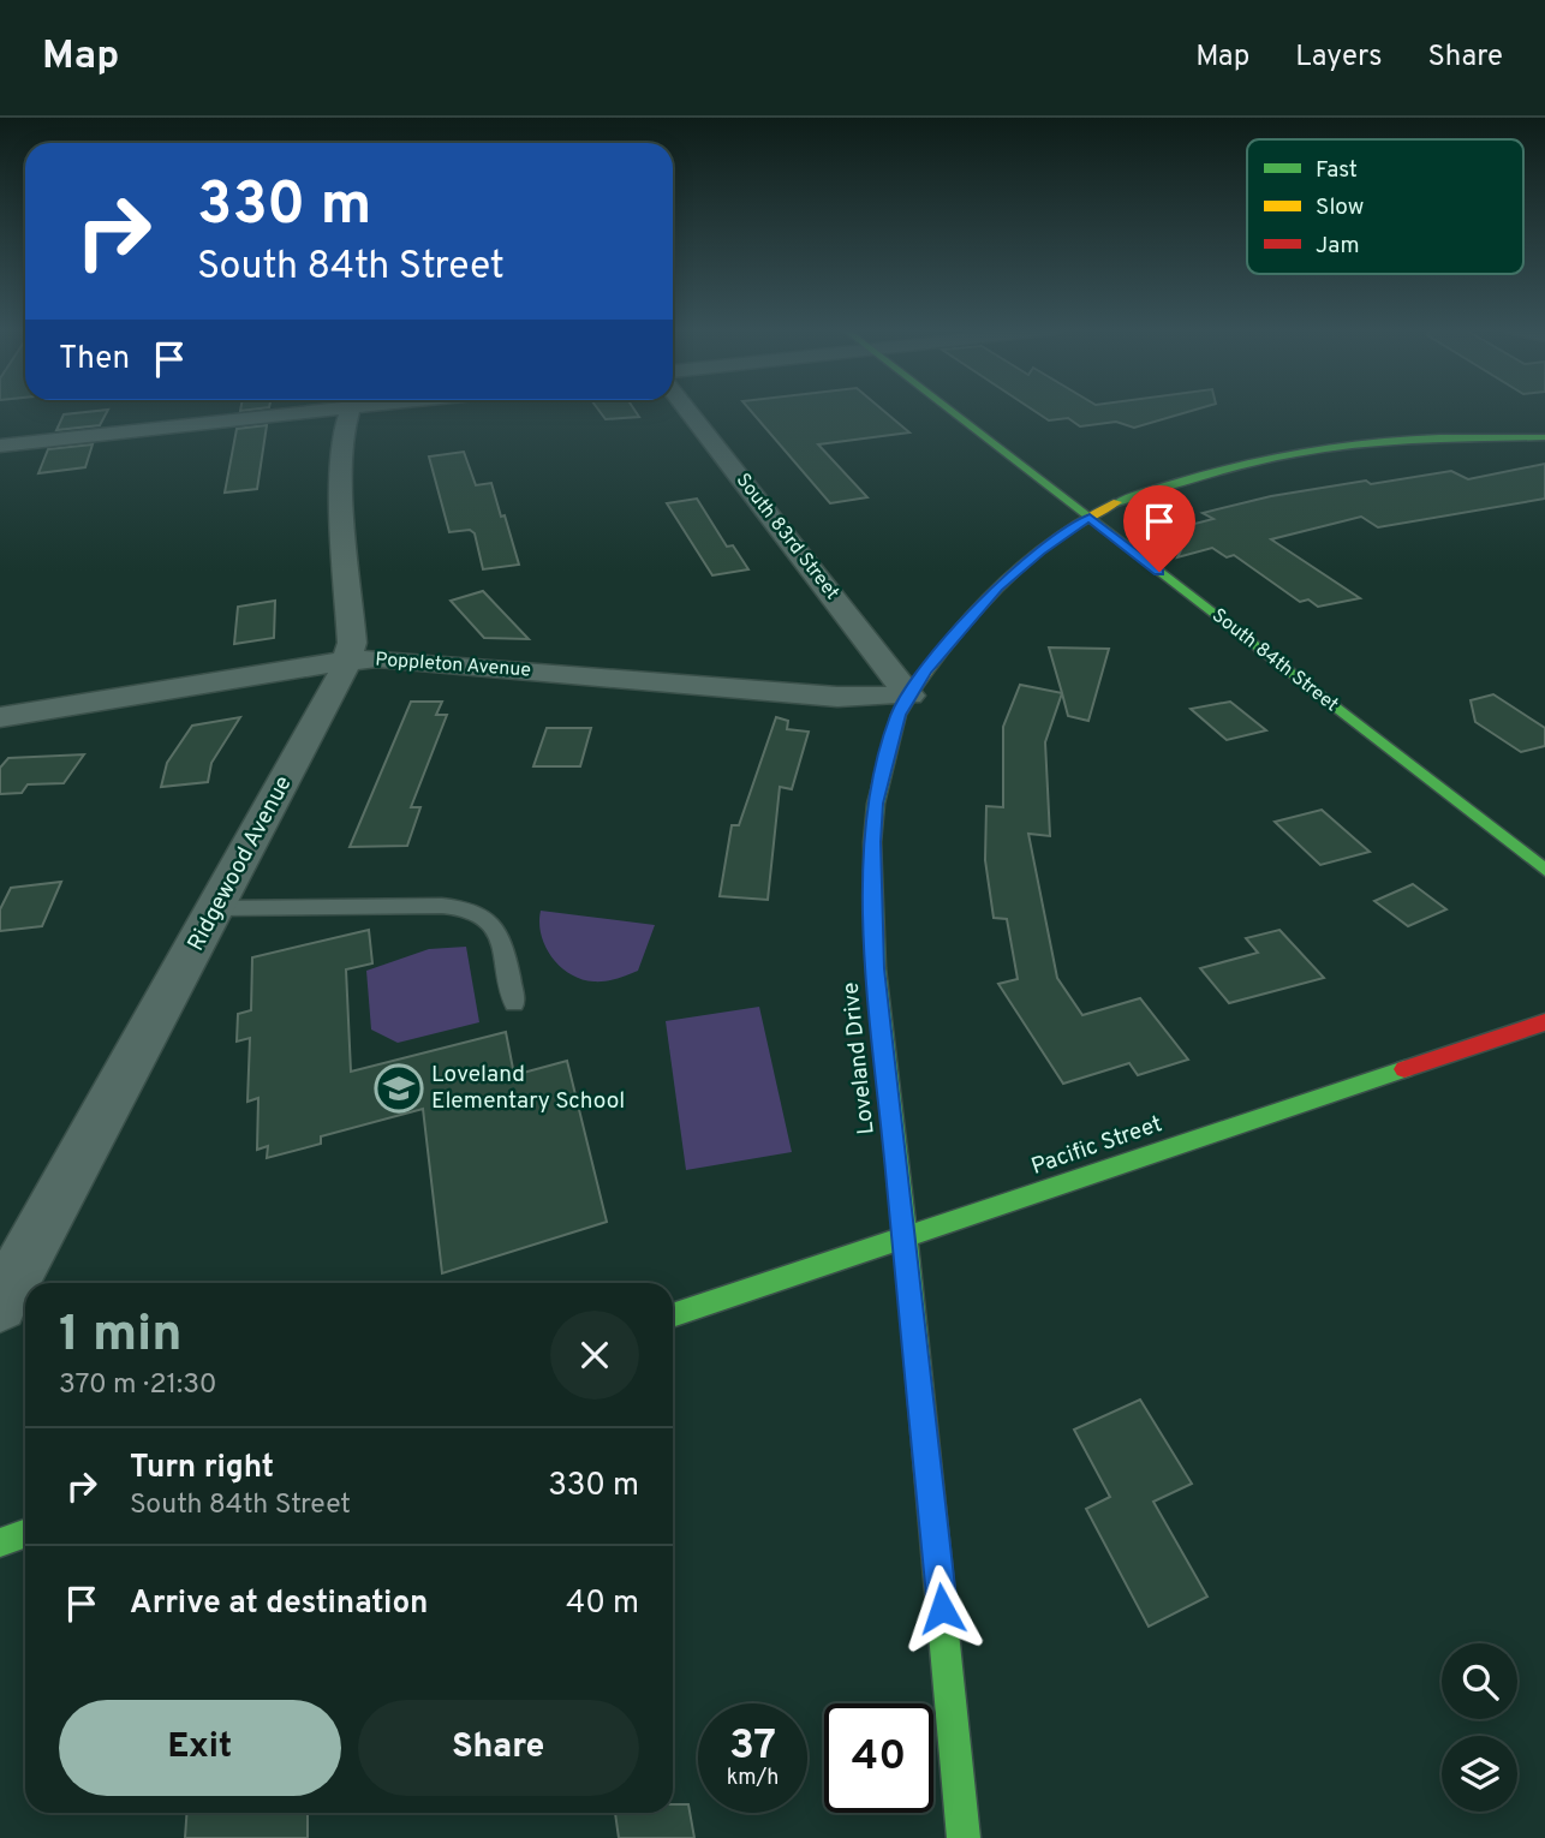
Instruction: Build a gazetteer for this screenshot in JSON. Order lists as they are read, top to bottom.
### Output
{
  "streets": {
    "main road": ["South 84th Street", "Loveland Drive", "Pacific Street"],
    "street": ["South 83rd Street", "Poppleton Avenue", "Ridgewood Avenue"]
  },
  "crossings": [
    ["South 83rd Street", "Poppleton Avenue"],
    ["South 83rd Street", "Loveland Drive"],
    ["South 84th Street", "Loveland Drive"],
    ["Poppleton Avenue", "Ridgewood Avenue"],
    ["Poppleton Avenue", "Loveland Drive"],
    ["Loveland Drive", "Pacific Street"]
  ],
  "places": {
    "school or university": ["Loveland Elementary School"]
  },
  "legend": ["Fast", "Slow", "Jam"],
  "page": {
    "header": "Map",
    "nav": ["Map", "Layers", "Share"],
    "turn": ["330 m", "South 84th Street"],
    "then": "Then",
    "heading": ["1 min", "370 m · 21:30"],
    "list": [
      {
        "name": "Turn right",
        "note": "South 84th Street",
        "value": "330 m"
      },
      {
        "name": "Arrive at destination",
        "value": "40 m"
      }
    ],
    "buttons": ["Exit", "Share"],
    "speed": "37 km/h",
    "limit": "40"
  }
}
